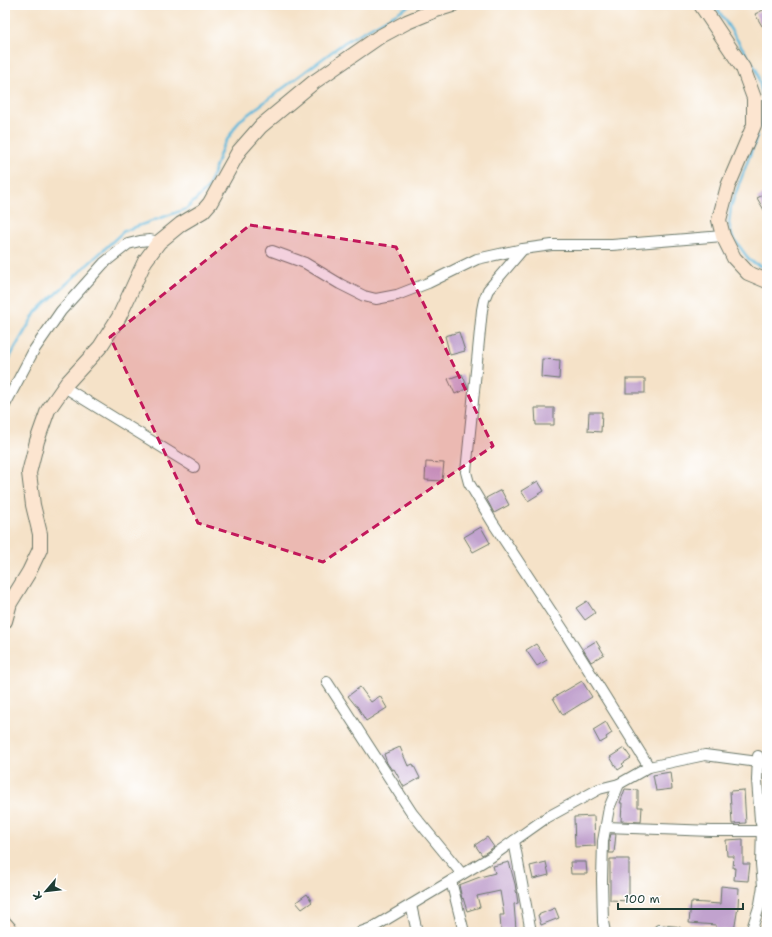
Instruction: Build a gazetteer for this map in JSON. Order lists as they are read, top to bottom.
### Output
{
  "scale_bar": "100 m",
  "north": "bottom left"
}
